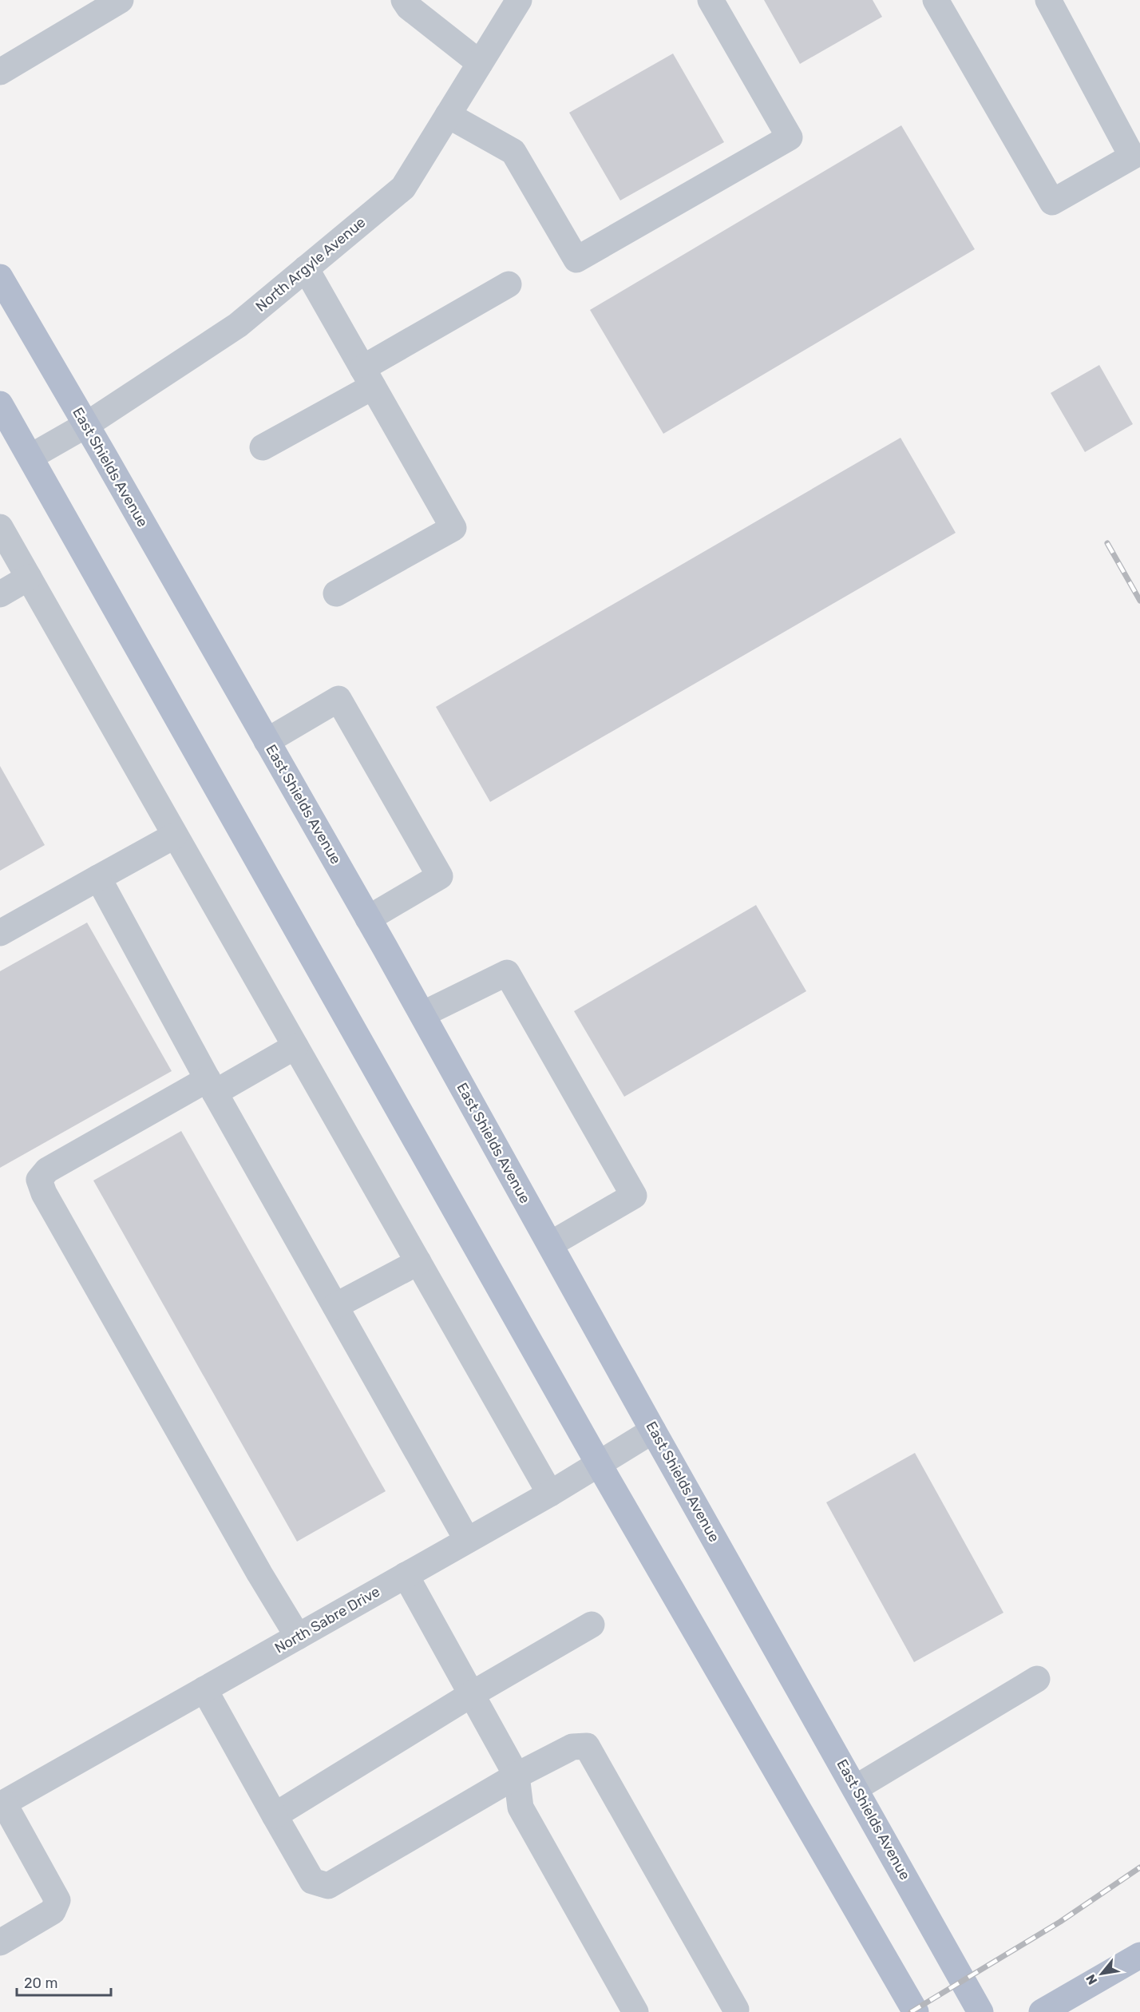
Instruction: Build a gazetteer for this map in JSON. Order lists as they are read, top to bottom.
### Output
{
  "streets": {
    "main road": ["East Shields Avenue"],
    "street": ["North Argyle Avenue", "North Sabre Drive"]
  },
  "crossings": [
    ["North Argyle Avenue", "East Shields Avenue"],
    ["East Shields Avenue", "North Sabre Drive"]
  ],
  "scale_bar": "20 m",
  "north": "bottom left"
}
